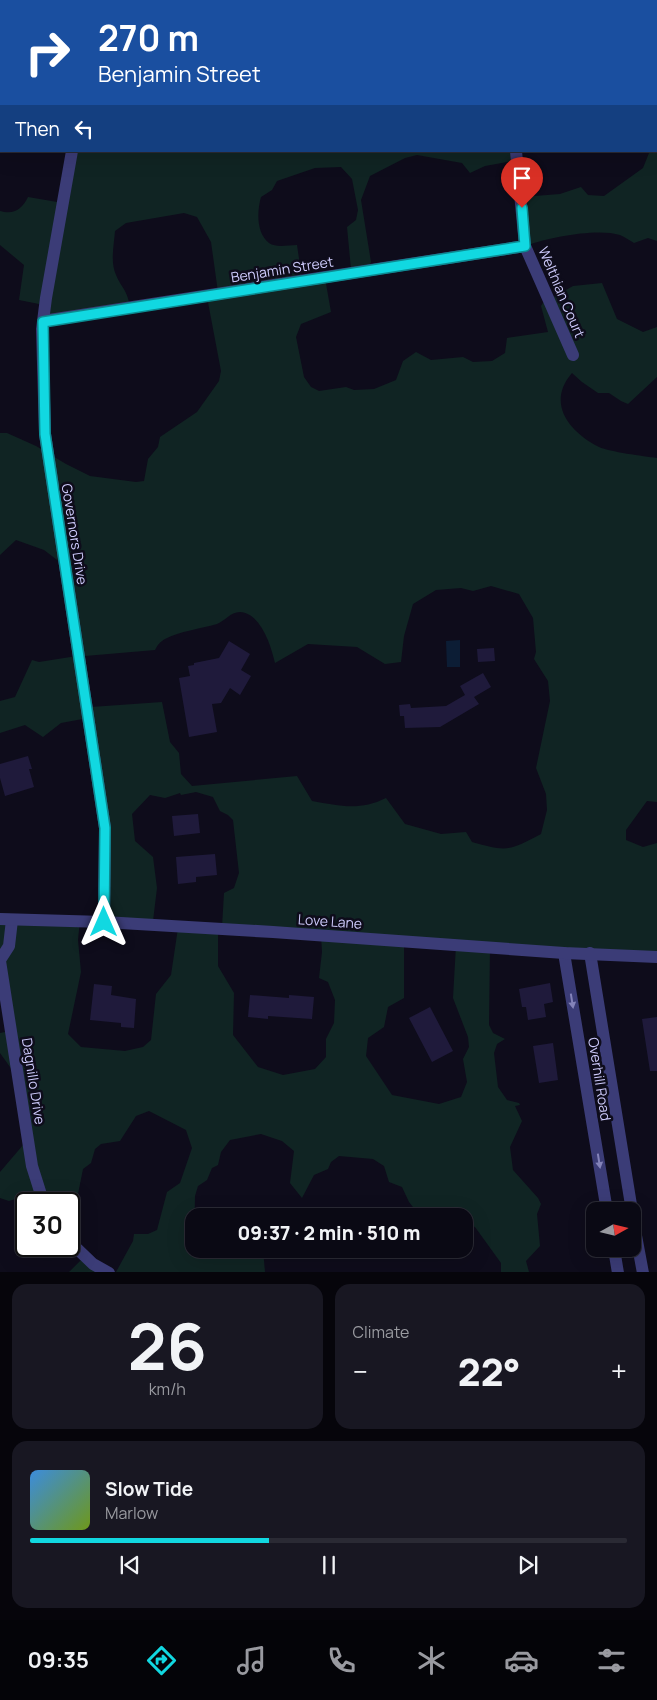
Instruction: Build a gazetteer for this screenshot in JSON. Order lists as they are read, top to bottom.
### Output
{
  "streets": {
    "street": [
      "Benjamin Street",
      "Welthian Court",
      "Governors Drive",
      "Love Lane",
      "Overhill Road",
      "Dagnillo Drive"
    ]
  },
  "crossings": [
    ["Benjamin Street", "Welthian Court"],
    ["Benjamin Street", "Governors Drive"],
    ["Governors Drive", "Love Lane"],
    ["Love Lane", "Overhill Road"],
    ["Love Lane", "Dagnillo Drive"]
  ],
  "north": "right",
  "page": {
    "turn": ["270 m", "Benjamin Street"],
    "then": "Then",
    "limit": "30",
    "trip": "09:37 · 2 min · 510 m",
    "tile": [
      ["26", "km/h"],
      "Climate"
    ],
    "heat": ["−", "22°", "+"],
    "song": ["Slow Tide", "Marlow"],
    "tabs": "09:35"
  }
}
